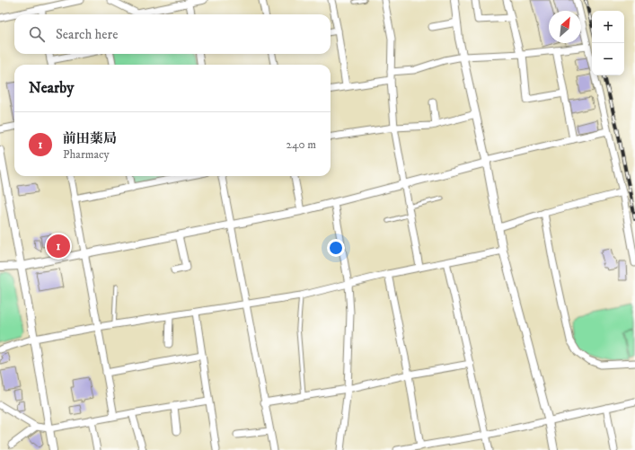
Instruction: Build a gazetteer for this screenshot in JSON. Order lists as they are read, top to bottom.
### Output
{
  "north": "top right",
  "page": {
    "map_buttons": ["+", "−"],
    "search": "Search here",
    "heading": "Nearby",
    "list": [
      {
        "mark": "1",
        "name": "前田薬局",
        "note": "Pharmacy",
        "value": "240 m"
      }
    ],
    "pins": "1"
  }
}
